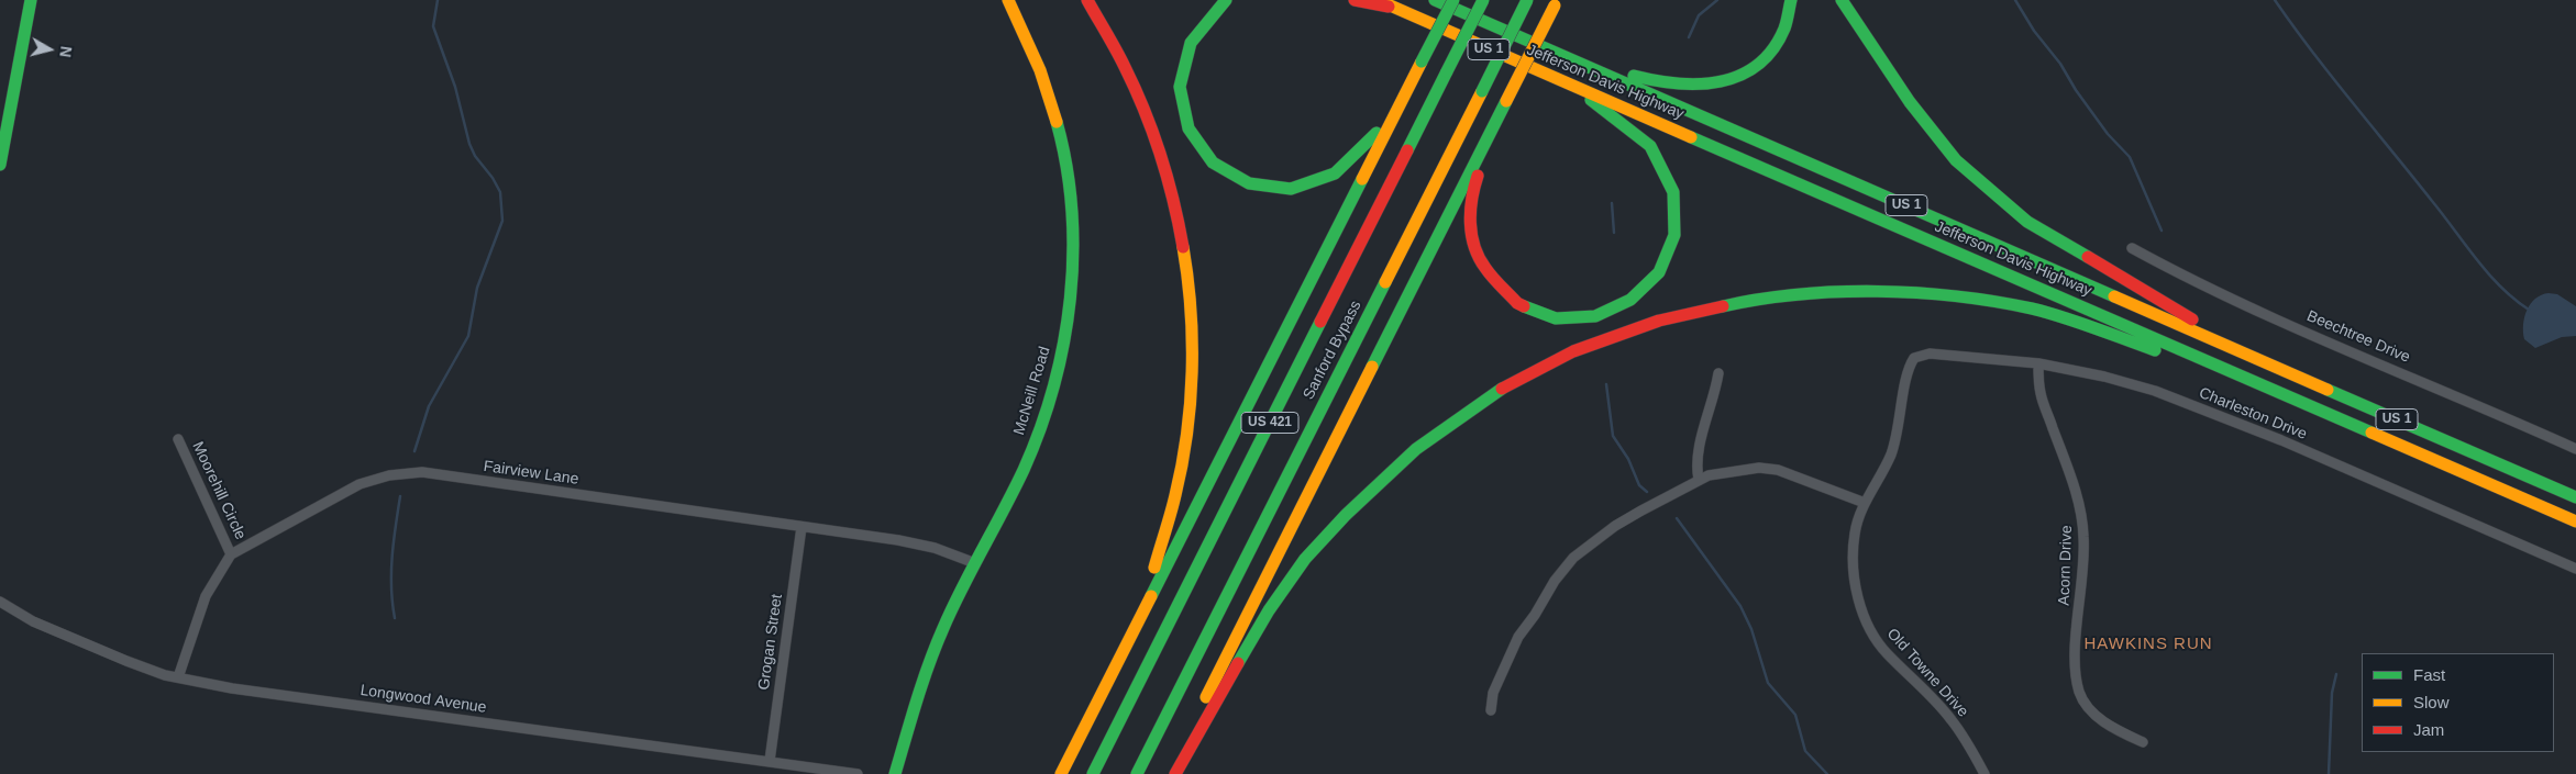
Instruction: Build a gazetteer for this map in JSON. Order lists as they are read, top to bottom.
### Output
{
  "streets": {
    "main road": [
      "US 1",
      "Jefferson Davis Highway",
      "Sanford Bypass",
      "McNeill Road",
      "US 421"
    ],
    "street": [
      "Beechtree Drive",
      "Charleston Drive",
      "Fairview Lane",
      "Moorehill Circle",
      "Acorn Drive",
      "Grogan Street",
      "Old Towne Drive",
      "Longwood Avenue"
    ]
  },
  "crossings": [
    ["McNeill Road", "Fairview Lane"],
    ["Charleston Drive", "Acorn Drive"],
    ["Charleston Drive", "Old Towne Drive"],
    ["Fairview Lane", "Moorehill Circle"],
    ["Fairview Lane", "Grogan Street"],
    ["Fairview Lane", "Longwood Avenue"],
    ["Grogan Street", "Longwood Avenue"]
  ],
  "districts": ["HAWKINS RUN"],
  "legend": ["Fast", "Slow", "Jam"],
  "north": "right"
}
